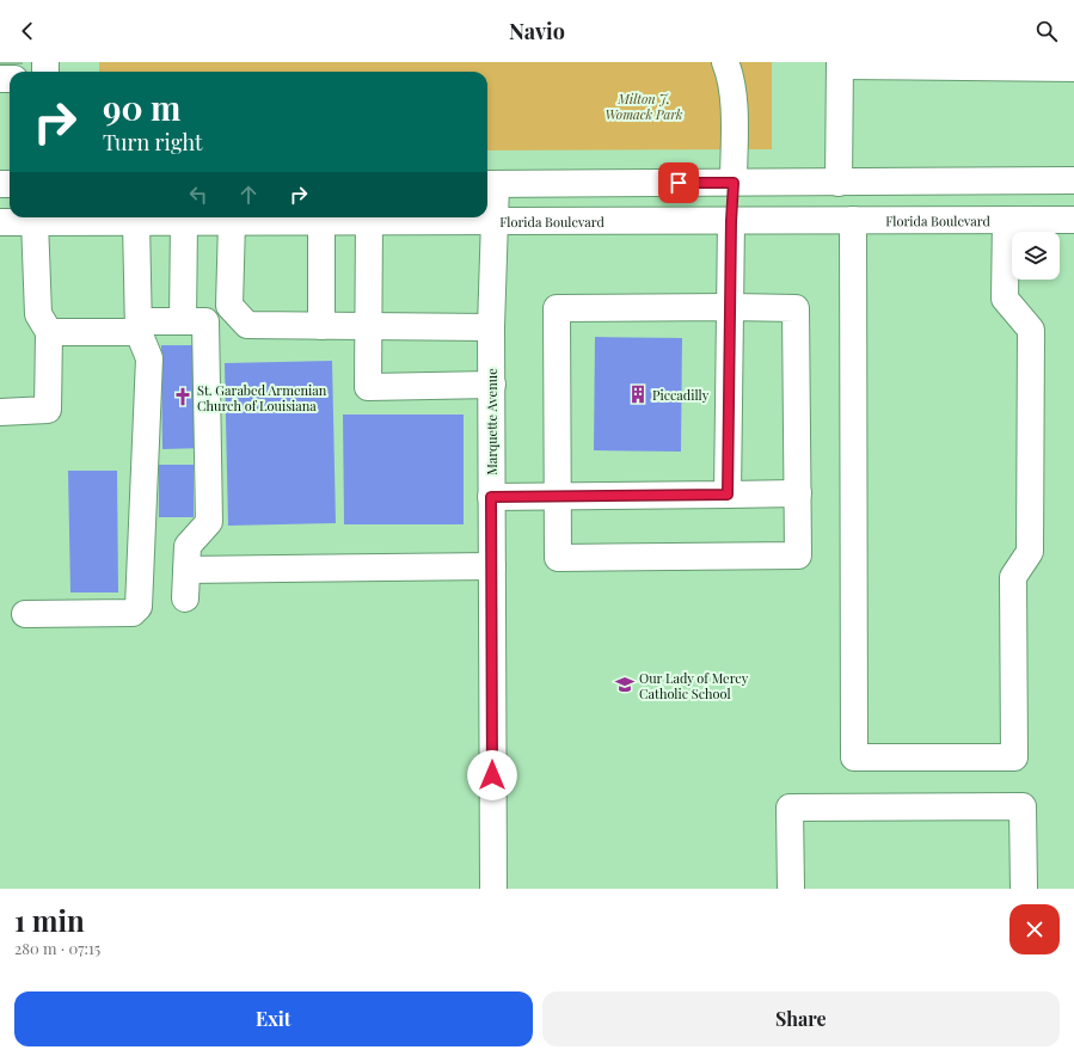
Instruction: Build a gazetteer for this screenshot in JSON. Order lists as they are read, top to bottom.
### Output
{
  "streets": {
    "main road": ["Florida Boulevard", "Marquette Avenue"]
  },
  "crossings": [
    ["Florida Boulevard", "Marquette Avenue"]
  ],
  "parks": ["Milton J. Womack Park"],
  "places": {
    "building": ["Piccadilly"],
    "church": ["St. Garabed Armenian Church of Louisiana"],
    "school or university": ["Our Lady of Mercy Catholic School"]
  },
  "page": {
    "header": "Navio",
    "turn": ["90 m", "Turn right"],
    "heading": ["1 min", "280 m · 07:15"],
    "buttons": ["Exit", "Share"]
  }
}
